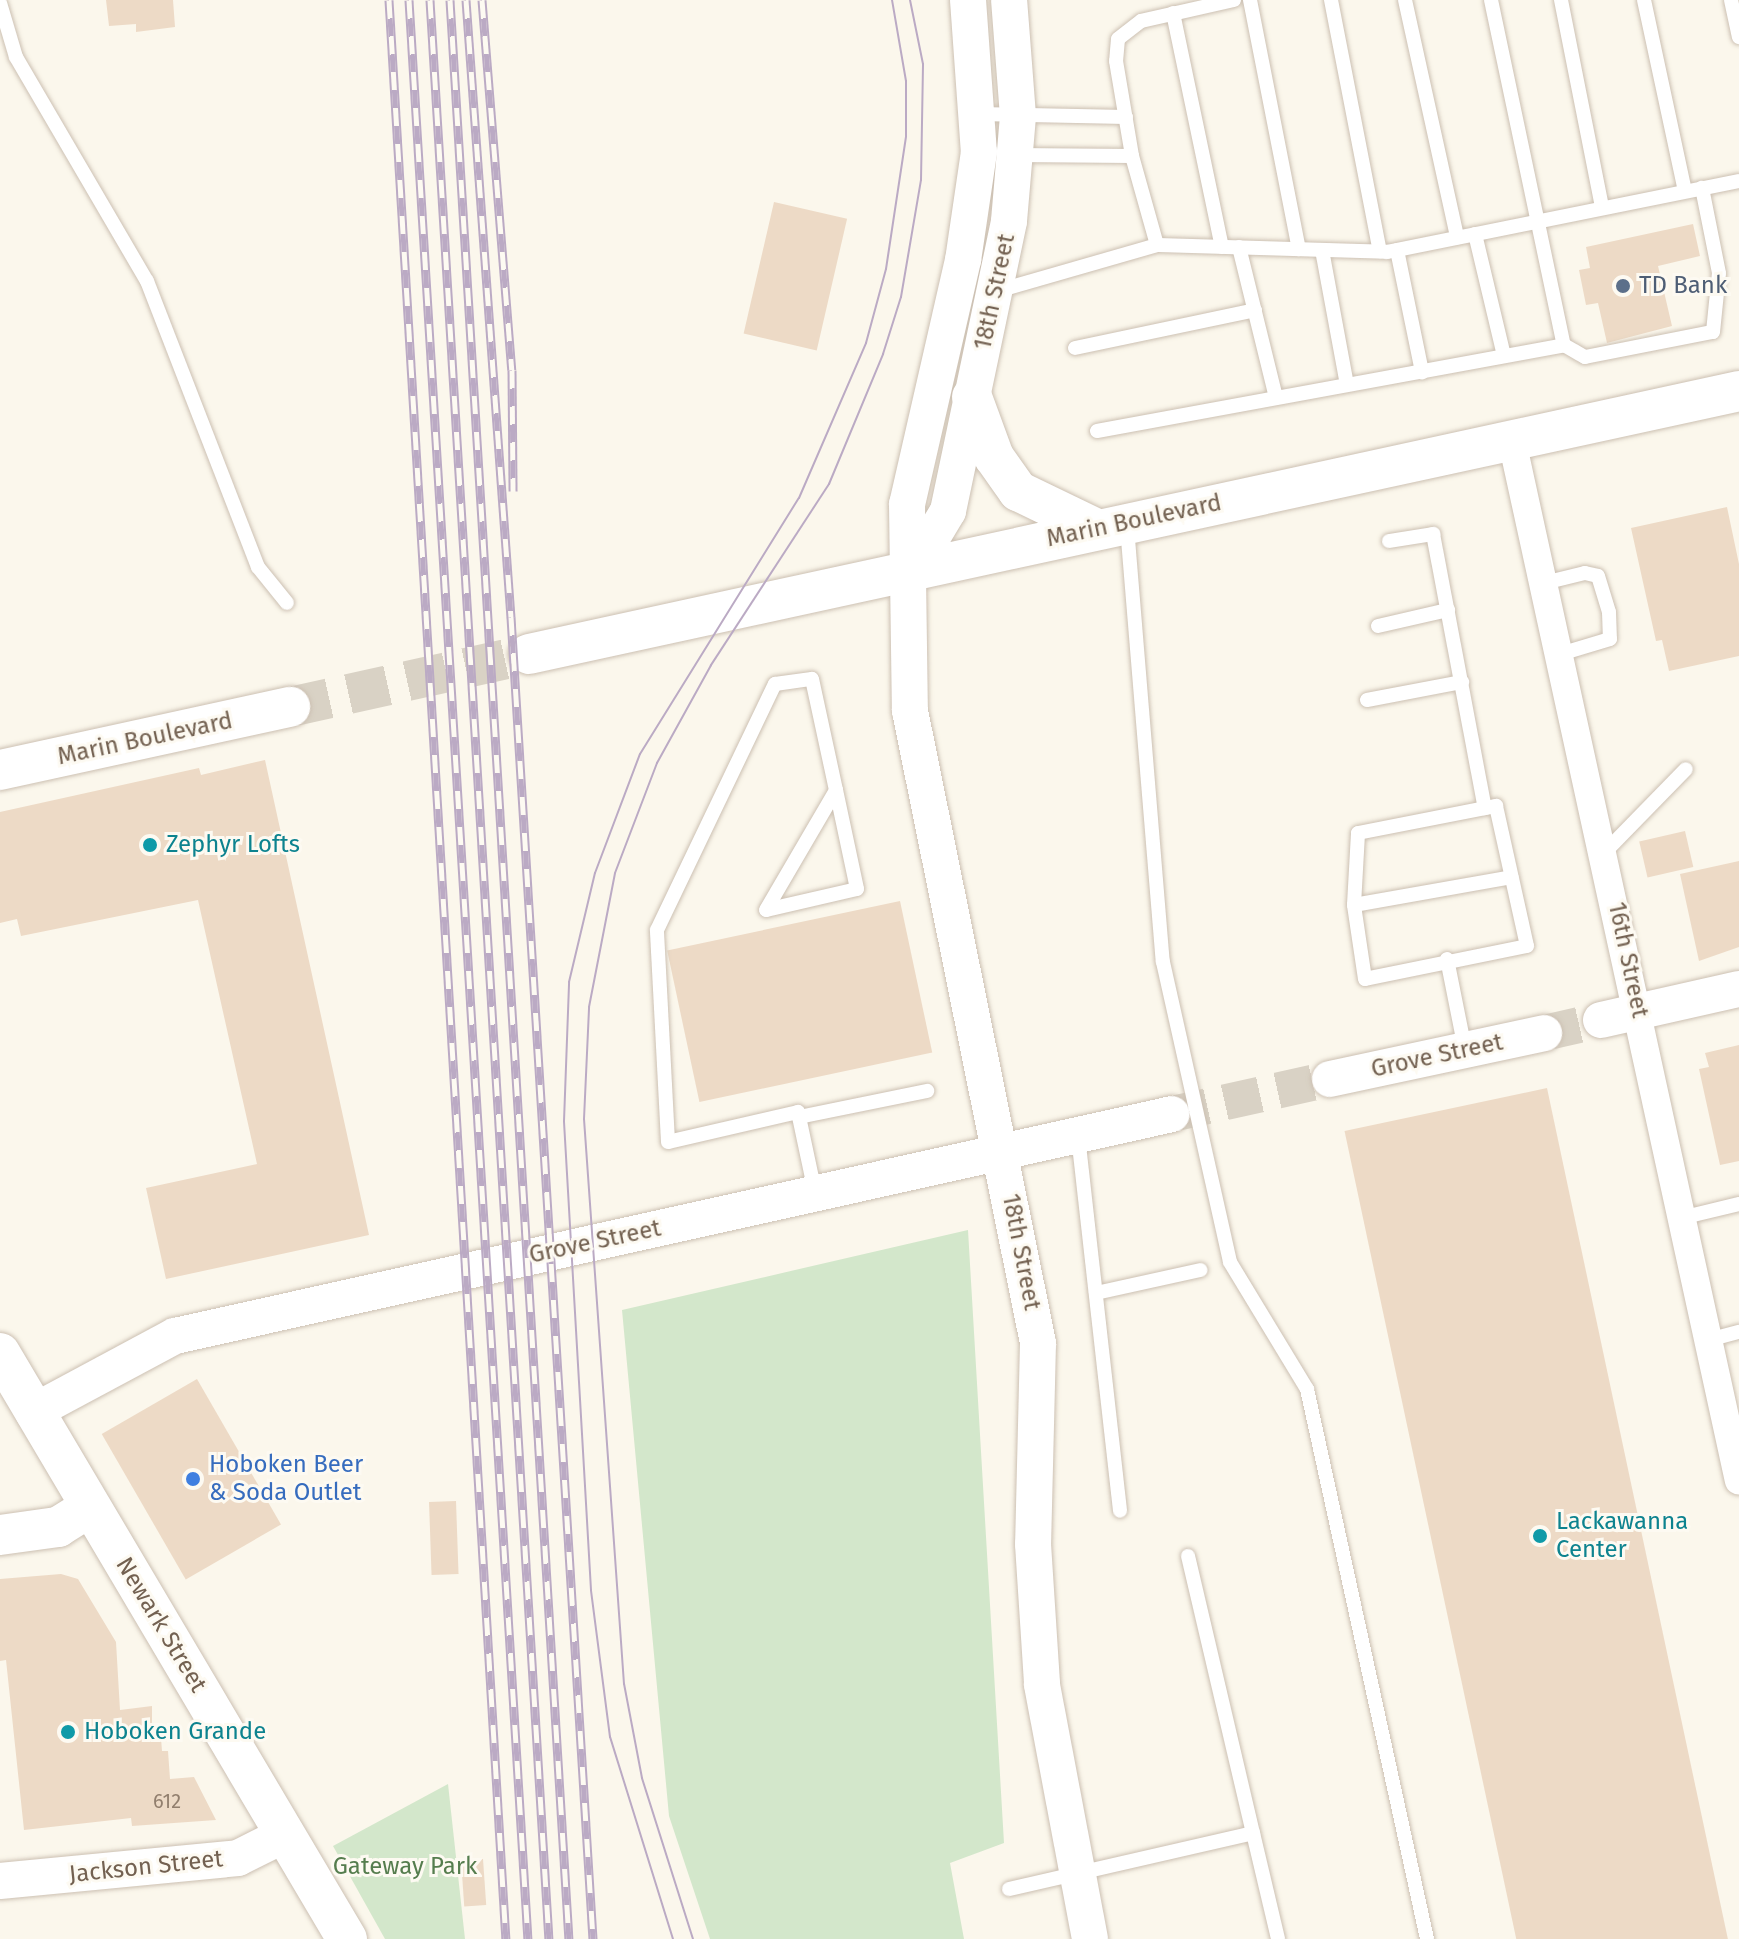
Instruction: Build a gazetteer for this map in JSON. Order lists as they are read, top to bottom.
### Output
{
  "streets": {
    "main road": ["Marin Boulevard", "Newark Street"],
    "street": [
      "18th Street",
      "16th Street",
      "Grove Street",
      "Jackson Street"
    ]
  },
  "crossings": [
    ["18th Street", "Marin Boulevard"],
    ["18th Street", "Grove Street"],
    ["Marin Boulevard", "16th Street"],
    ["Grove Street", "Newark Street"],
    ["Newark Street", "Jackson Street"]
  ],
  "parks": ["Gateway Park"],
  "places": [
    "TD Bank",
    "Zephyr Lofts",
    "Hoboken Beer & Soda Outlet",
    "Lackawanna Center",
    "Hoboken Grande"
  ],
  "house_numbers": ["612"]
}
